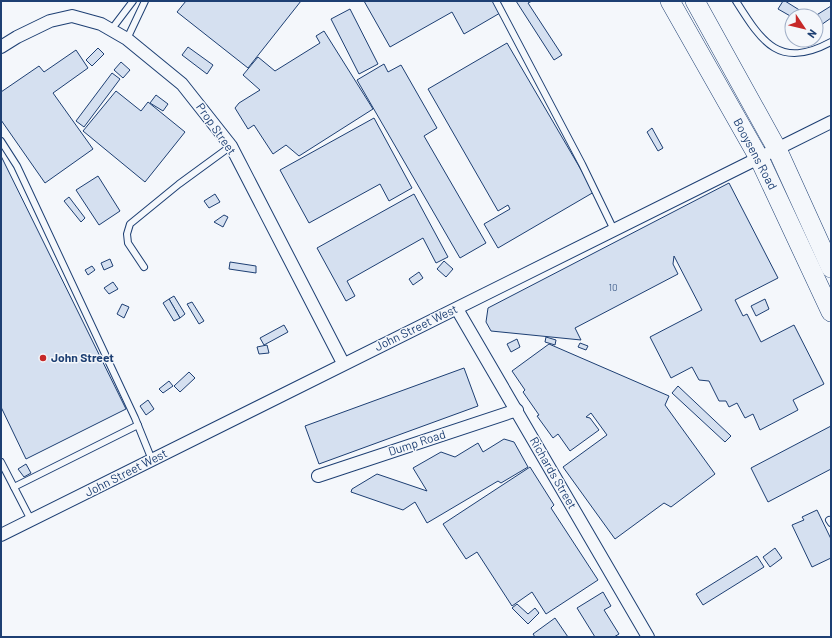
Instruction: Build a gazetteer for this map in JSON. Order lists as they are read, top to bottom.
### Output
{
  "streets": {
    "main road": ["Booysens Road"],
    "street": [
      "Prop Street",
      "John Street West",
      "Dump Road",
      "Richards Street"
    ]
  },
  "crossings": [
    ["Prop Street", "John Street West"],
    ["Booysens Road", "John Street West"],
    ["John Street West", "Richards Street"],
    ["Dump Road", "Richards Street"]
  ],
  "places": ["John Street"],
  "house_numbers": ["10"],
  "north": "bottom right"
}
